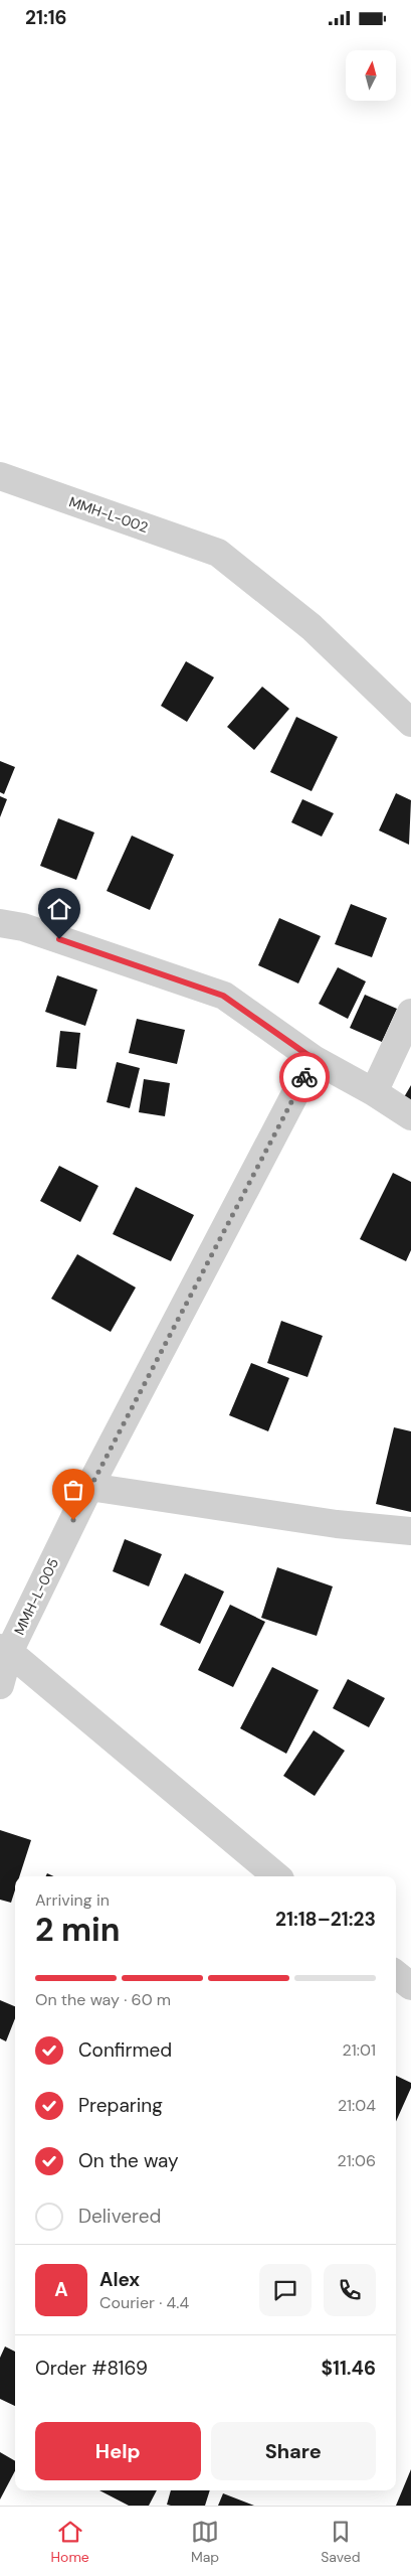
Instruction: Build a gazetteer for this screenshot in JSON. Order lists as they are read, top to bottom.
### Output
{
  "streets": {
    "street": ["MMH-L-002", "MMH-L-005"]
  },
  "north": "top",
  "page": {
    "status": "21:16",
    "heading": ["2 min", "Arriving in", "21:18–21:23"],
    "panel": [
      "Alex",
      "Courier · 4.4",
      "Order #8169",
      "$11.46"
    ],
    "bar": "On the way · 60 m",
    "list": [
      ["Confirmed", "21:01"],
      ["Preparing", "21:04"],
      ["On the way", "21:06"],
      "Delivered"
    ],
    "round": "A",
    "buttons": ["Help", "Share"],
    "tabs": ["Home", "Map", "Saved"]
  }
}
